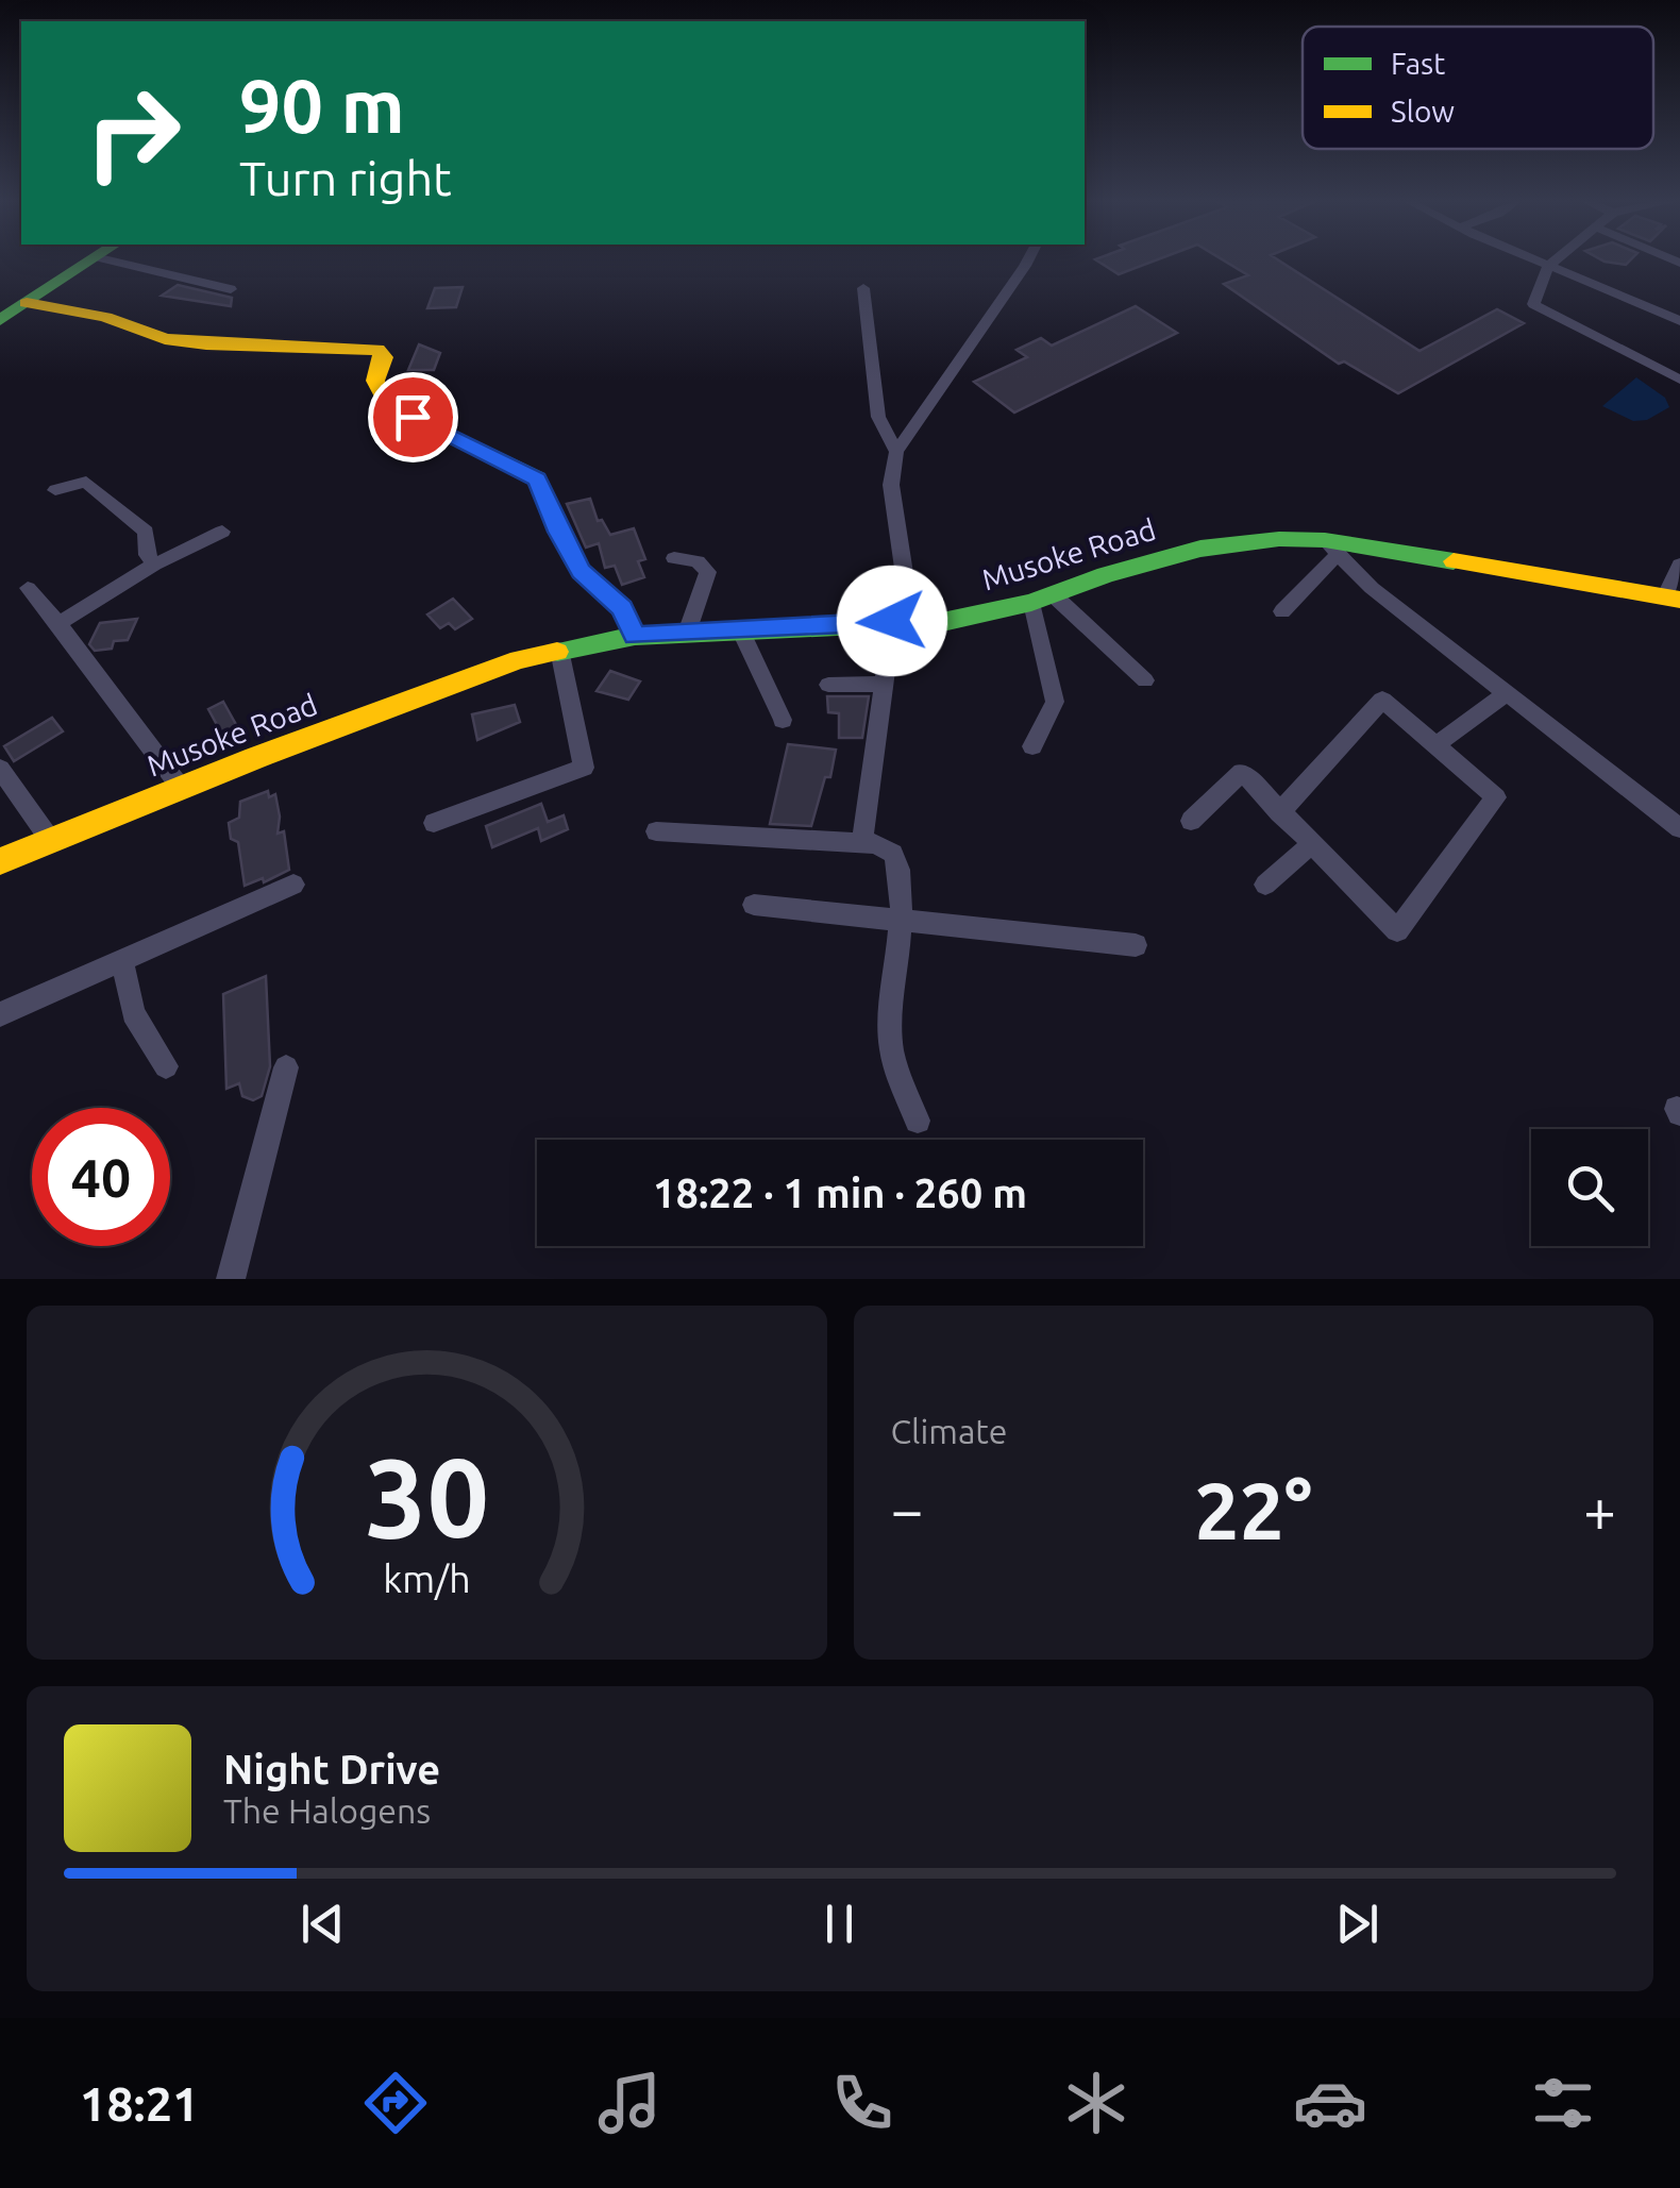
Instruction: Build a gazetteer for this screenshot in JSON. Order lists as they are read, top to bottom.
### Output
{
  "streets": {
    "street": ["Musoke Road"]
  },
  "legend": ["Fast", "Slow"],
  "page": {
    "turn": ["90 m", "Turn right"],
    "limit": "40",
    "trip": "18:22 · 1 min · 260 m",
    "tile": "Climate",
    "heat": ["−", "22°", "+"],
    "song": ["Night Drive", "The Halogens"],
    "tabs": "18:21",
    "gauge": ["30", "km/h"]
  }
}
